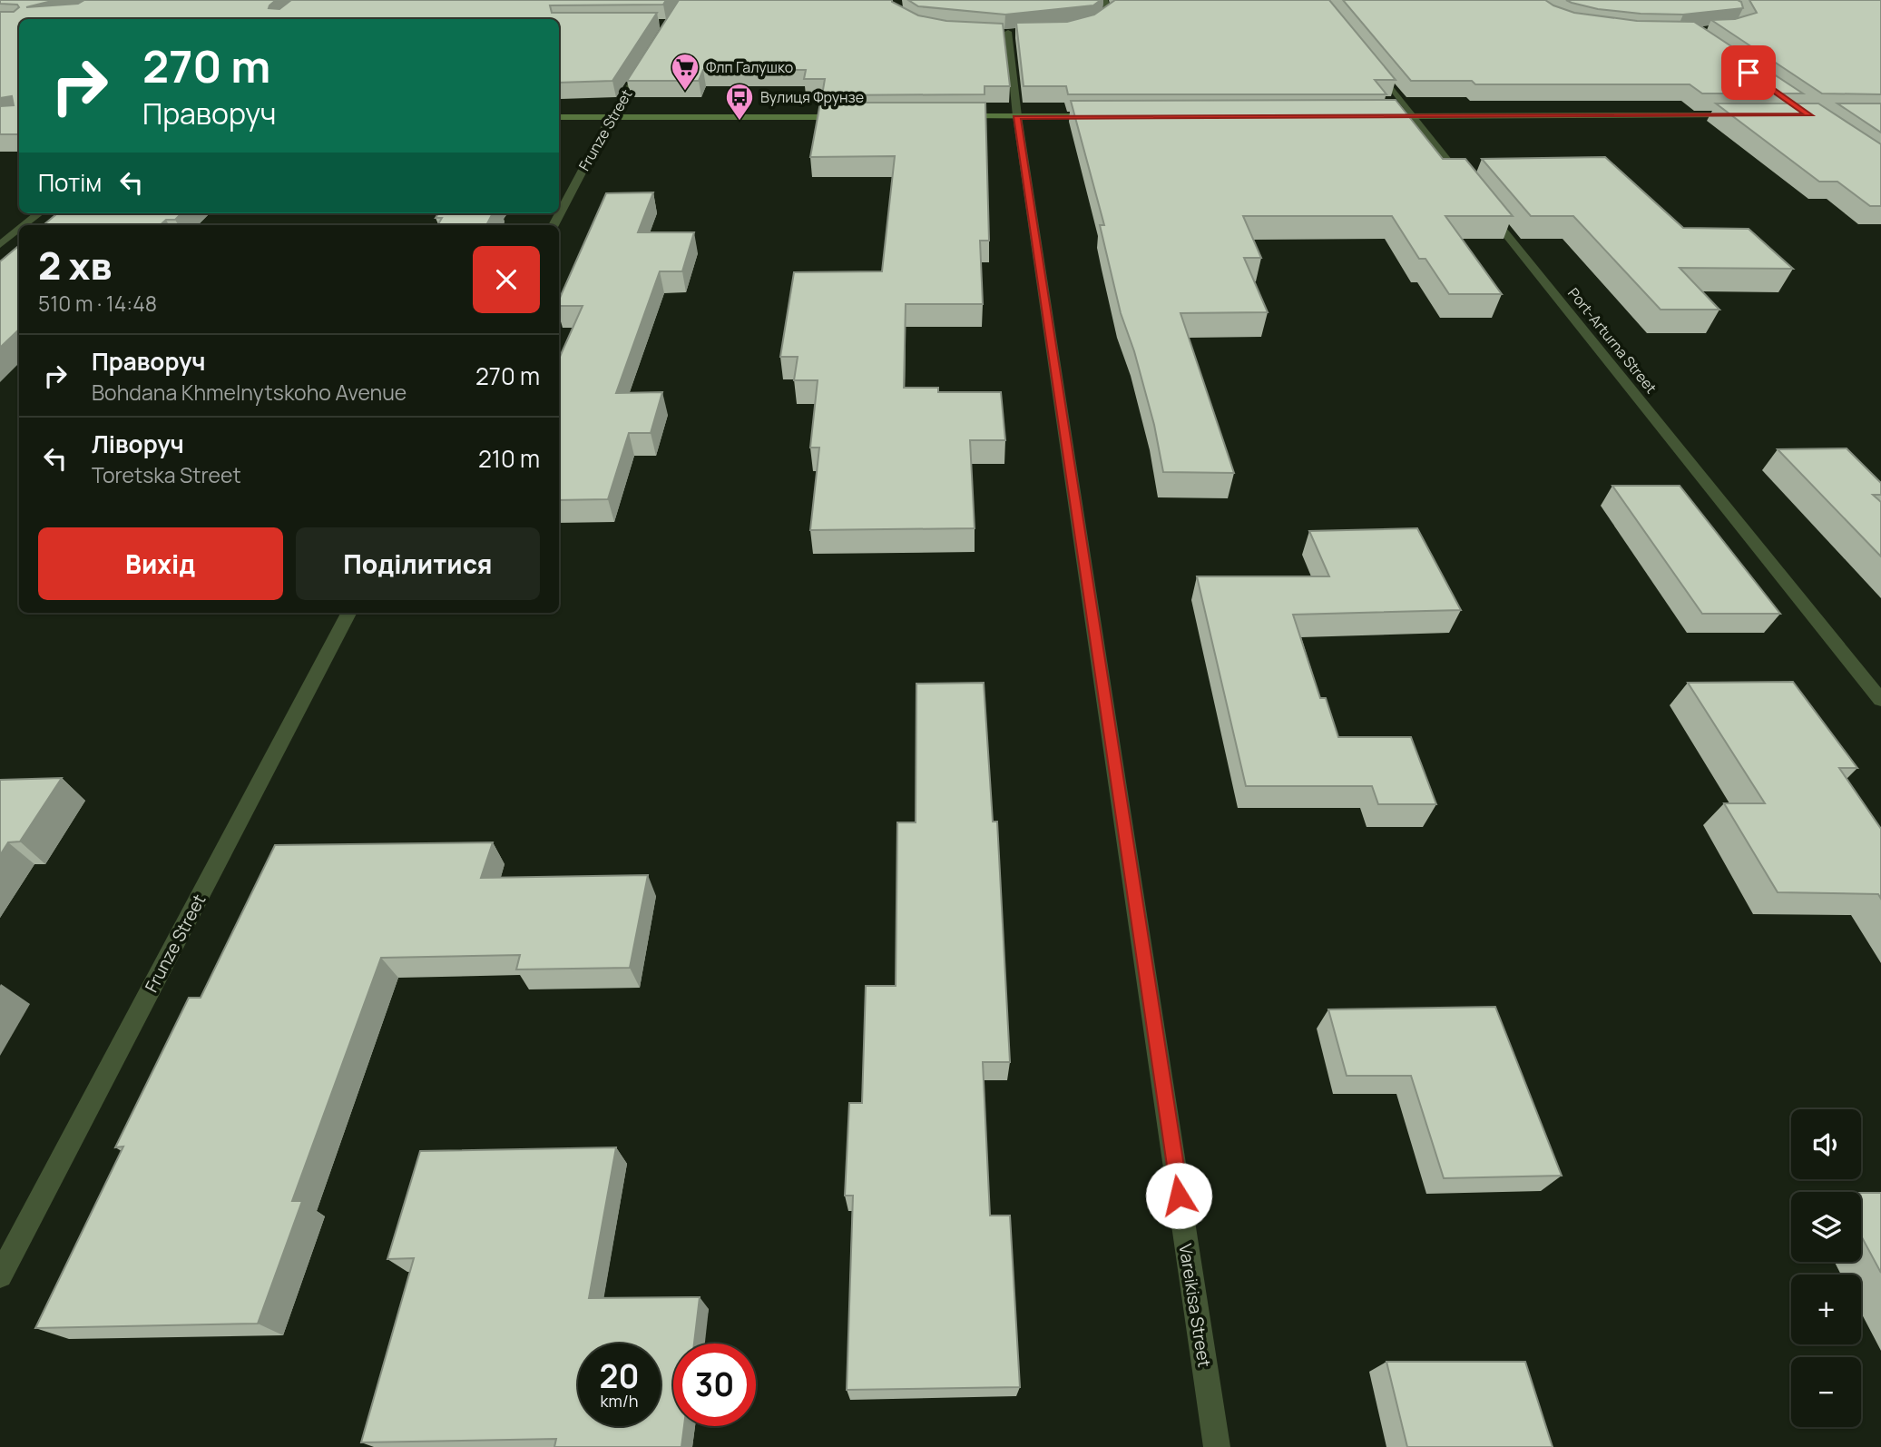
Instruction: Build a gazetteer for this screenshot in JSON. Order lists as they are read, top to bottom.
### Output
{
  "streets": {
    "street": ["Frunze Street", "Port-Arturna Street", "Vareikisa Street"]
  },
  "places": {
    "supermarket": ["Флп Галушко"],
    "bus stop": ["Вулиця Фрунзе"]
  },
  "page": {
    "turn": ["270 m", "Праворуч"],
    "then": "Потім",
    "heading": ["2 хв", "510 m · 14:48"],
    "list": [
      {
        "name": "Праворуч",
        "note": "Bohdana Khmelnytskoho Avenue",
        "value": "270 m"
      },
      {
        "name": "Ліворуч",
        "note": "Toretska Street",
        "value": "210 m"
      }
    ],
    "buttons": ["Вихід", "Поділитися"],
    "map_buttons": ["+", "−"],
    "speed": "20 km/h",
    "limit": "30"
  }
}
